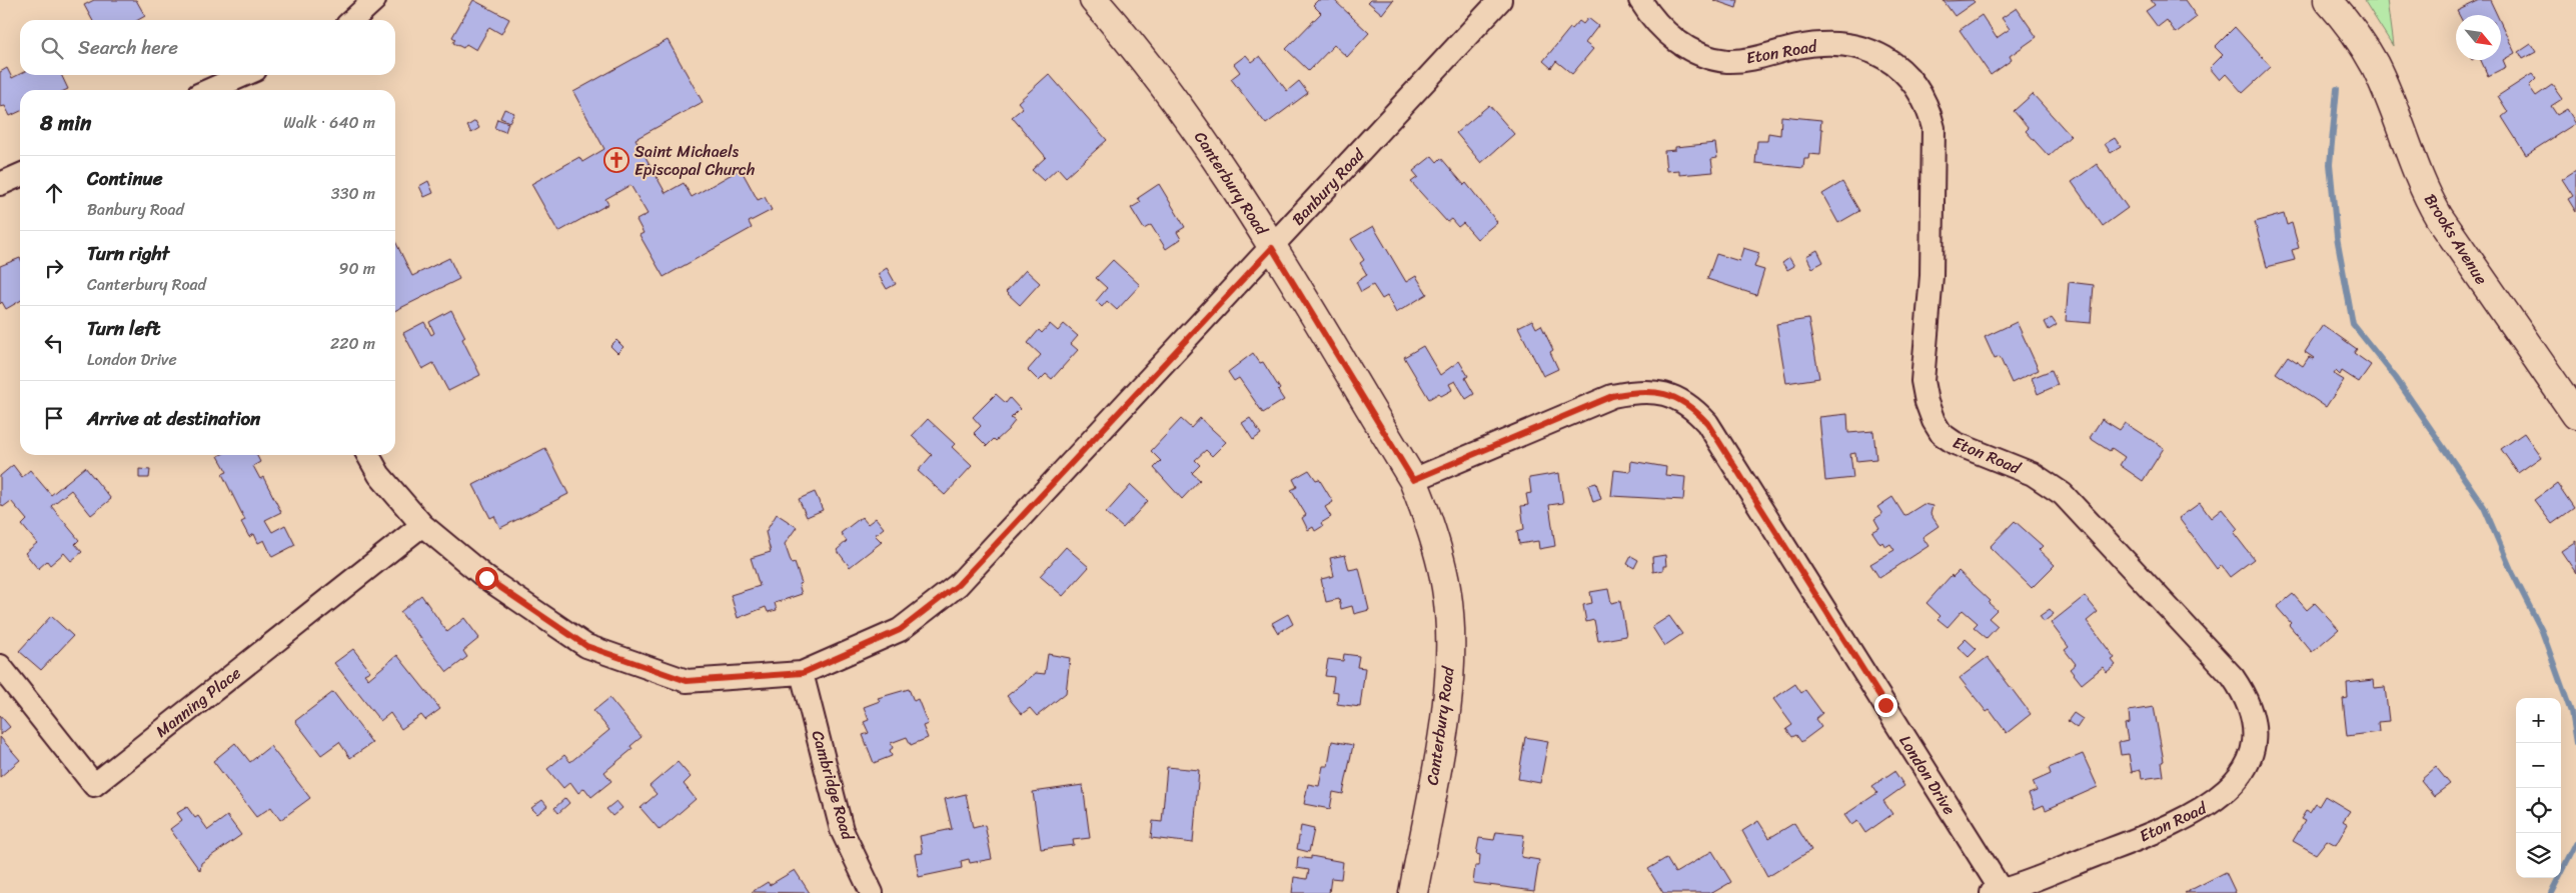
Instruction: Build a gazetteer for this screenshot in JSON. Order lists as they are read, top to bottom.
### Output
{
  "streets": {
    "street": [
      "Eton Road",
      "Canterbury Road",
      "Banbury Road",
      "Brooks Avenue",
      "Manning Place",
      "London Drive",
      "Cambridge Road"
    ]
  },
  "crossings": [
    ["Eton Road", "London Drive"],
    ["Canterbury Road", "Banbury Road"],
    ["Canterbury Road", "London Drive"],
    ["Banbury Road", "Manning Place"],
    ["Banbury Road", "Cambridge Road"]
  ],
  "places": {
    "church": ["Saint Michaels Episcopal Church"]
  },
  "north": "bottom right",
  "page": {
    "search": "Search here",
    "heading": ["8 min", "Walk · 640 m"],
    "list": [
      ["Continue", "Banbury Road", "330 m"],
      ["Turn right", "Canterbury Road", "90 m"],
      ["Turn left", "London Drive", "220 m"],
      "Arrive at destination"
    ],
    "map_buttons": ["+", "−"]
  }
}
